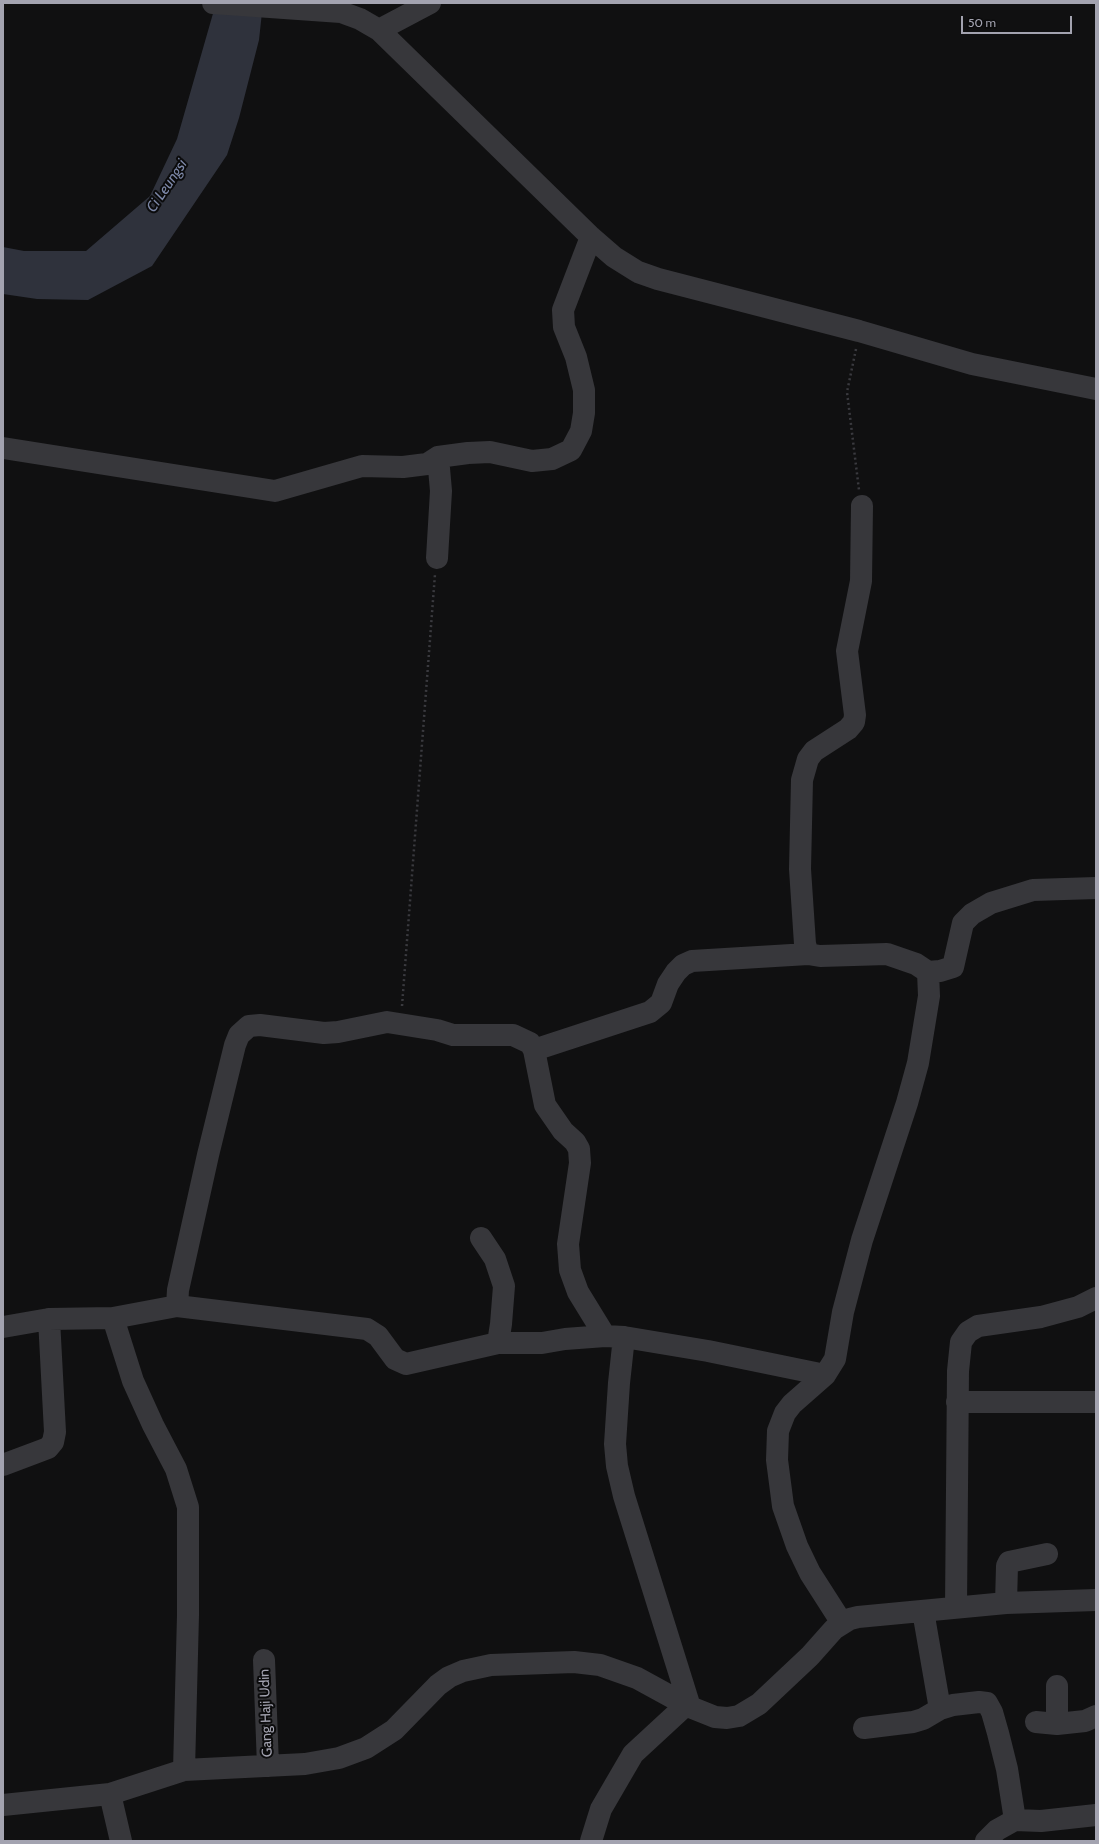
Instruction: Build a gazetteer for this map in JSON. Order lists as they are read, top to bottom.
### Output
{
  "streets": {
    "street": ["Gang Haji Udin"]
  },
  "water": ["Ci Leungsi"],
  "scale_bar": "50 m"
}
